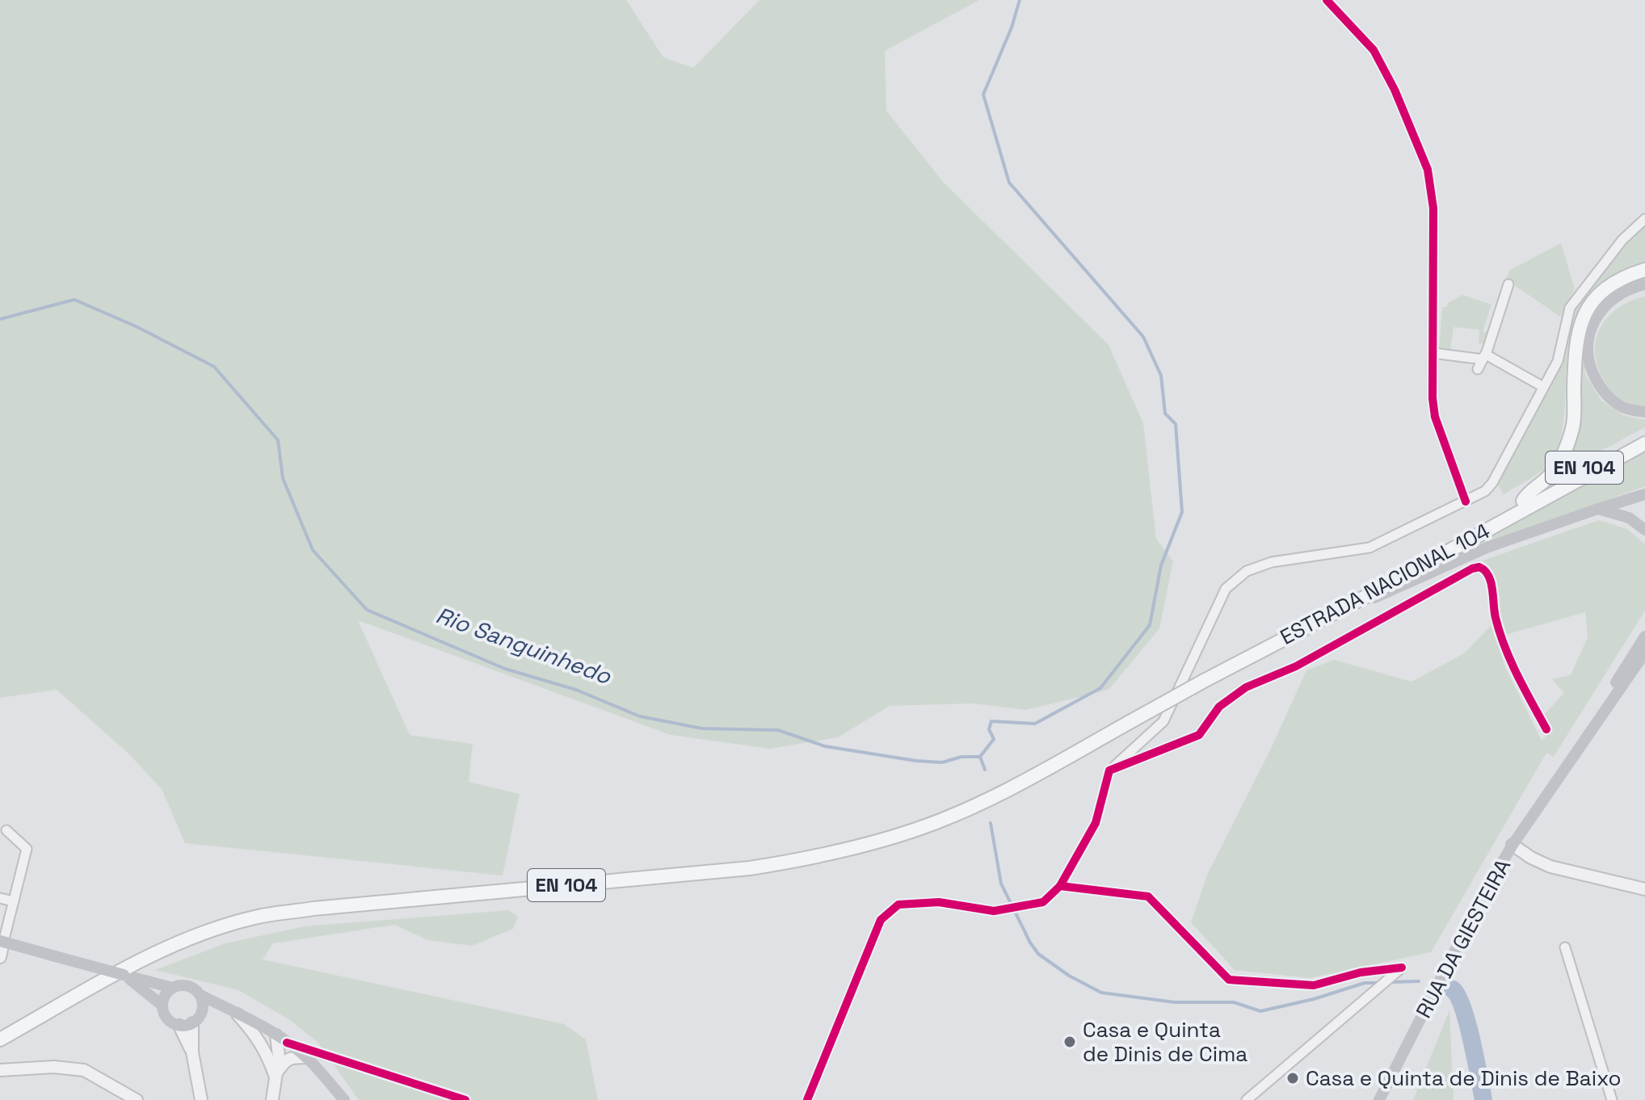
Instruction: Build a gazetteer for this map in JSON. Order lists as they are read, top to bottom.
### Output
{
  "streets": {
    "main road": ["EN 104", "ESTRADA NACIONAL 104", "RUA DA GIESTEIRA"]
  },
  "crossings": [
    ["EN 104", "ESTRADA NACIONAL 104"]
  ],
  "water": ["Rio Sanguinhedo"],
  "places": ["Casa e Quinta de Dinis de Cima", "Casa e Quinta de Dinis de Baixo"]
}
